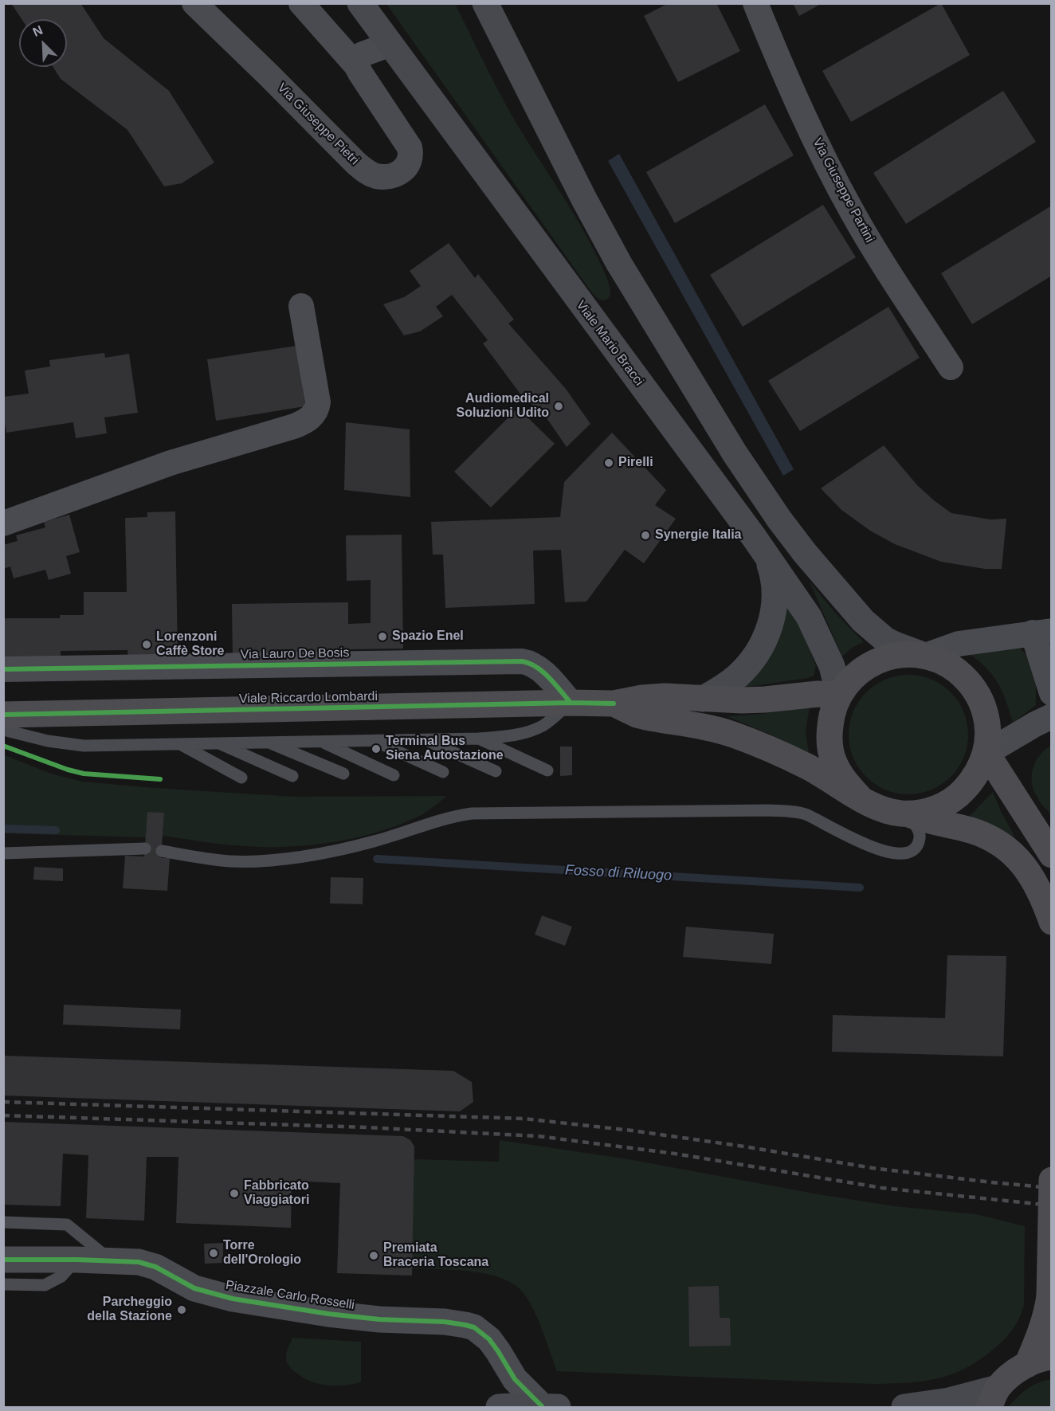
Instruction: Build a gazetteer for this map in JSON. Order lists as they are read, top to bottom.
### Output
{
  "streets": {
    "main road": ["Viale Mario Bracci", "Viale Riccardo Lombardi", "Piazzale Carlo Rosselli"],
    "street": ["Via Giuseppe Pietri", "Via Giuseppe Partini", "Via Lauro De Bosis"]
  },
  "crossings": [
    ["Viale Mario Bracci", "Viale Riccardo Lombardi"],
    ["Via Lauro De Bosis", "Viale Riccardo Lombardi"]
  ],
  "water": ["Fosso di Riluogo"],
  "places": [
    "Audiomedical Soluzioni Udito",
    "Pirelli",
    "Synergie Italia",
    "Spazio Enel",
    "Lorenzoni Caffè Store",
    "Terminal Bus Siena Autostazione",
    "Fabbricato Viaggiatori",
    "Torre dell'Orologio",
    "Premiata Braceria Toscana",
    "Parcheggio della Stazione"
  ],
  "north": "top left"
}
